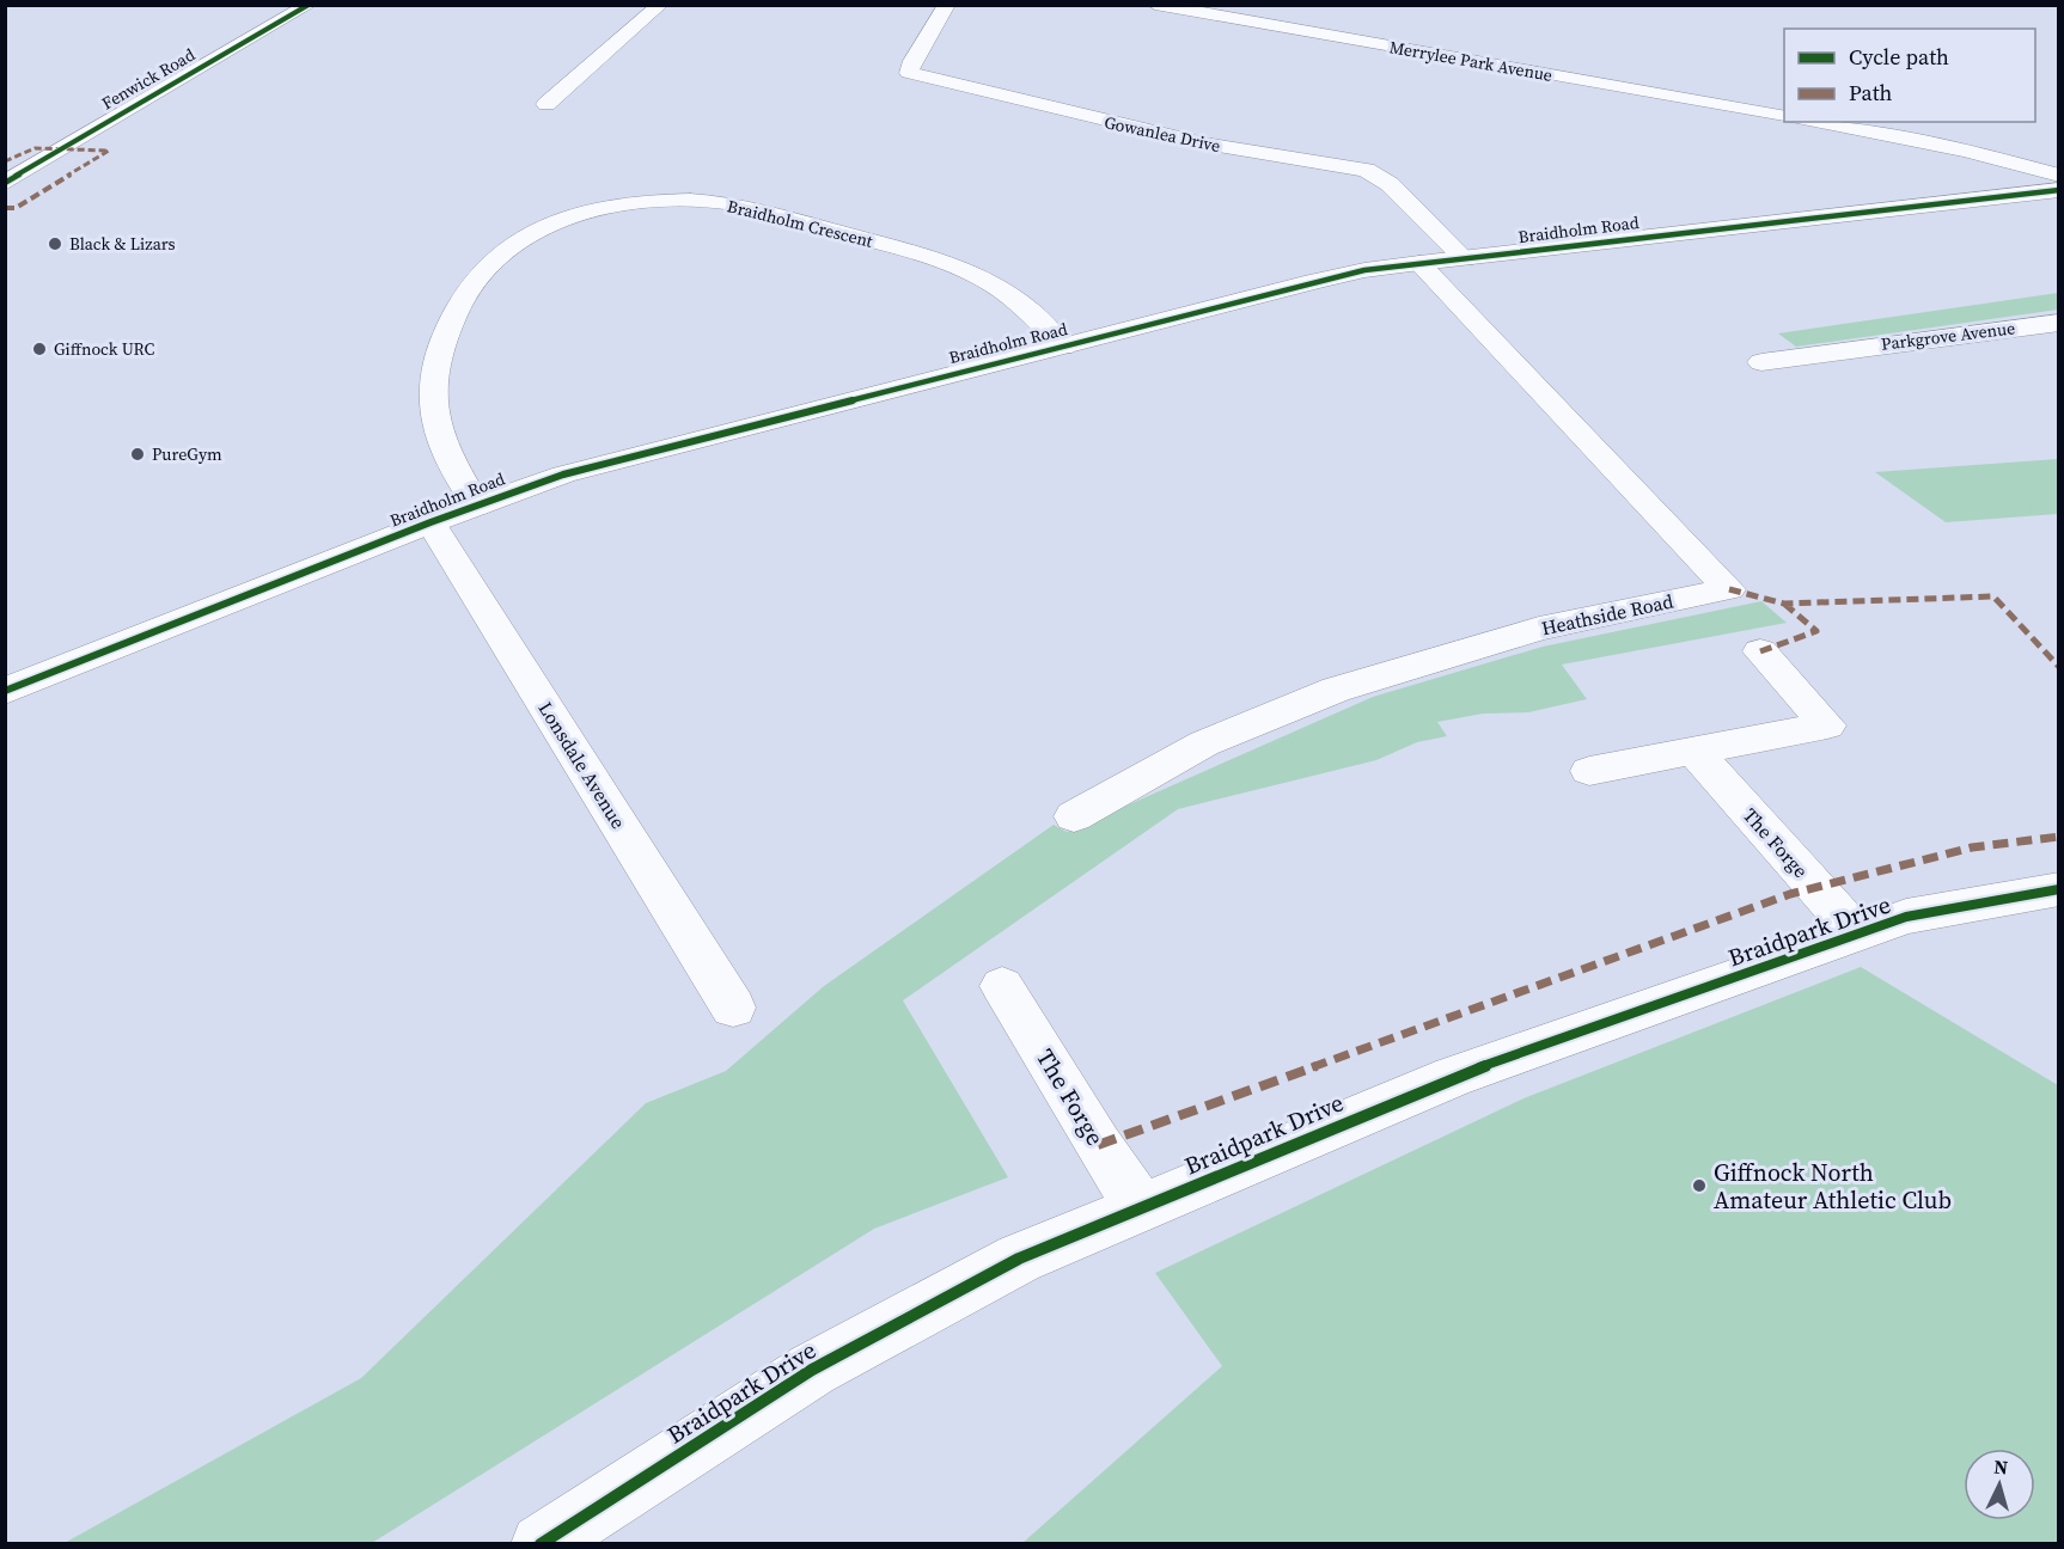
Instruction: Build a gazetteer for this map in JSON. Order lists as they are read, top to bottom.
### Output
{
  "streets": {
    "street": [
      "Merrylee Park Avenue",
      "Fenwick Road",
      "Gowanlea Drive",
      "Braidholm Crescent",
      "Braidholm Road",
      "Parkgrove Avenue",
      "Heathside Road",
      "Lonsdale Avenue",
      "The Forge",
      "Braidpark Drive"
    ]
  },
  "crossings": [
    ["Gowanlea Drive", "Braidholm Road"],
    ["Braidholm Crescent", "Braidholm Road"],
    ["Braidholm Road", "Heathside Road"],
    ["Braidholm Road", "Lonsdale Avenue"],
    ["The Forge", "Braidpark Drive"]
  ],
  "places": [
    "Black & Lizars",
    "Giffnock URC",
    "PureGym",
    "Giffnock North Amateur Athletic Club"
  ],
  "legend": ["Cycle path", "Path"],
  "north": "top"
}
